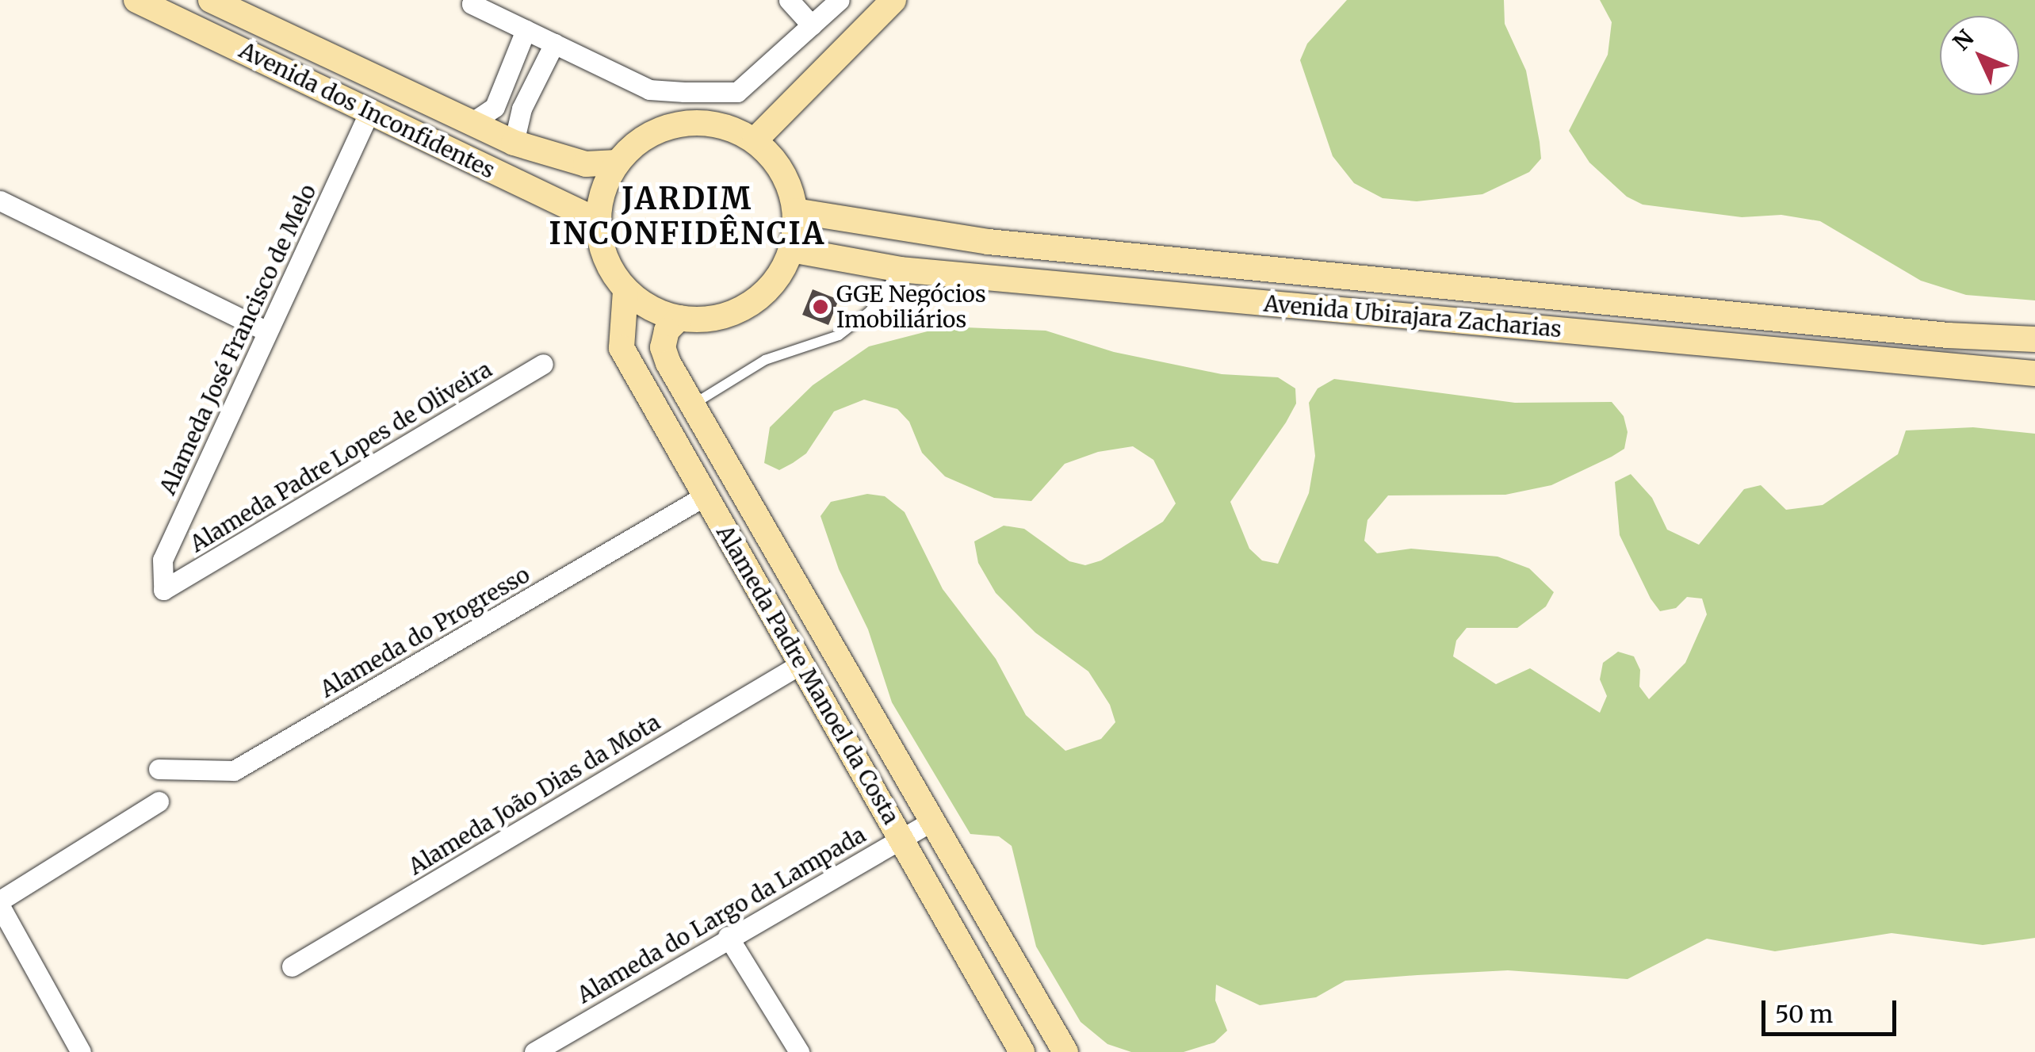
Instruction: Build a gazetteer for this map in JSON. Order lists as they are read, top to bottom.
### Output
{
  "streets": {
    "main road": ["Avenida dos Inconfidentes", "Avenida Ubirajara Zacharias", "Alameda Padre Manoel da Costa"],
    "street": [
      "Alameda José Francisco de Melo",
      "Alameda Padre Lopes de Oliveira",
      "Alameda do Progresso",
      "Alameda João Dias da Mota",
      "Alameda do Largo da Lampada"
    ]
  },
  "crossings": [
    ["Avenida dos Inconfidentes", "Avenida Ubirajara Zacharias"],
    ["Avenida dos Inconfidentes", "Alameda José Francisco de Melo"],
    ["Avenida dos Inconfidentes", "Alameda Padre Manoel da Costa"],
    ["Avenida Ubirajara Zacharias", "Alameda Padre Manoel da Costa"],
    ["Alameda José Francisco de Melo", "Alameda Padre Lopes de Oliveira"],
    ["Alameda do Progresso", "Alameda Padre Manoel da Costa"],
    ["Alameda Padre Manoel da Costa", "Alameda João Dias da Mota"],
    ["Alameda Padre Manoel da Costa", "Alameda do Largo da Lampada"]
  ],
  "districts": ["JARDIM INCONFIDÊNCIA"],
  "places": ["GGE Negócios Imobiliários"],
  "scale_bar": "50 m",
  "north": "top left"
}
